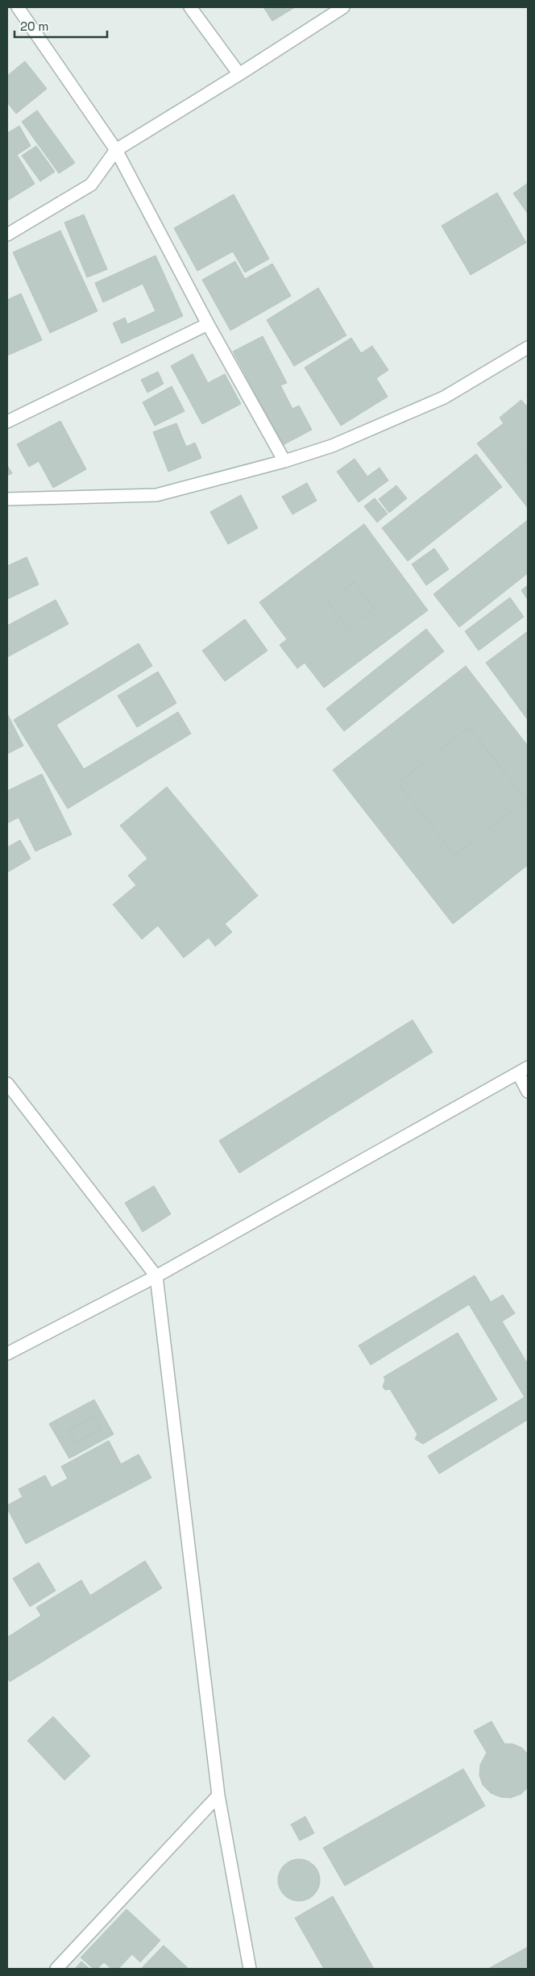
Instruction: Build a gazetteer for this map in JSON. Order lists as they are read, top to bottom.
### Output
{
  "scale_bar": "20 m"
}
